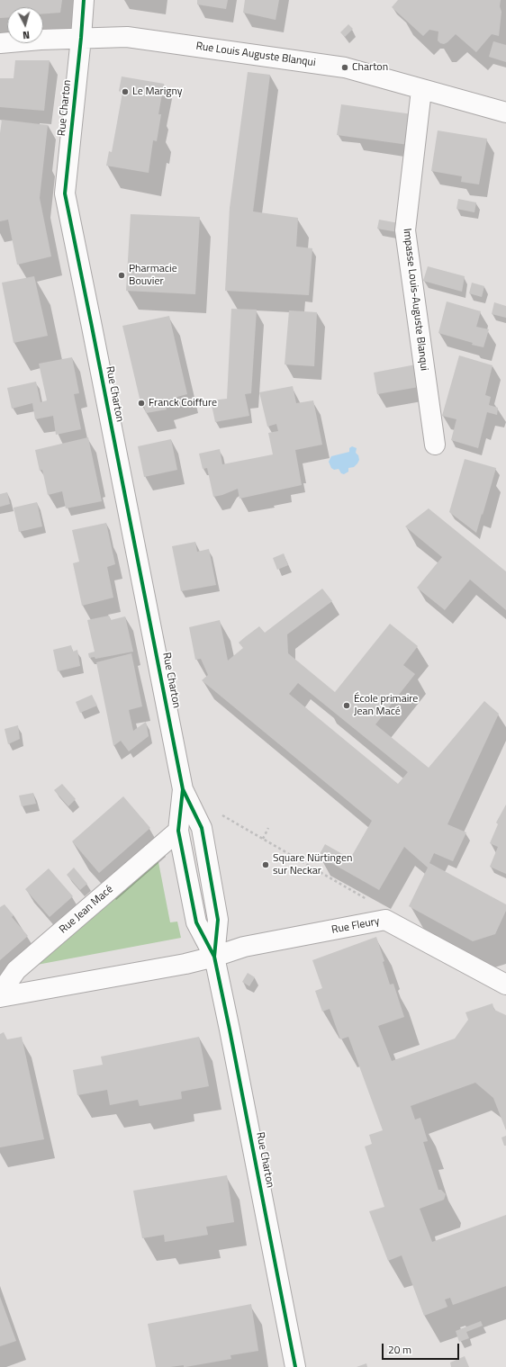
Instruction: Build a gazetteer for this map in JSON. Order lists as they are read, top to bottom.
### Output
{
  "streets": {
    "street": [
      "Rue Louis Auguste Blanqui",
      "Rue Charton",
      "Impasse Louis-Auguste Blanqui",
      "Rue Jean Macé",
      "Rue Fleury"
    ]
  },
  "crossings": [
    ["Rue Louis Auguste Blanqui", "Rue Charton"],
    ["Rue Louis Auguste Blanqui", "Impasse Louis-Auguste Blanqui"],
    ["Rue Charton", "Rue Jean Macé"],
    ["Rue Charton", "Rue Fleury"]
  ],
  "places": [
    "Charton",
    "Le Marigny",
    "Pharmacie Bouvier",
    "Franck Coiffure",
    "École primaire Jean Macé",
    "Square Nürtingen sur Neckar"
  ],
  "scale_bar": "20 m",
  "north": "bottom"
}
